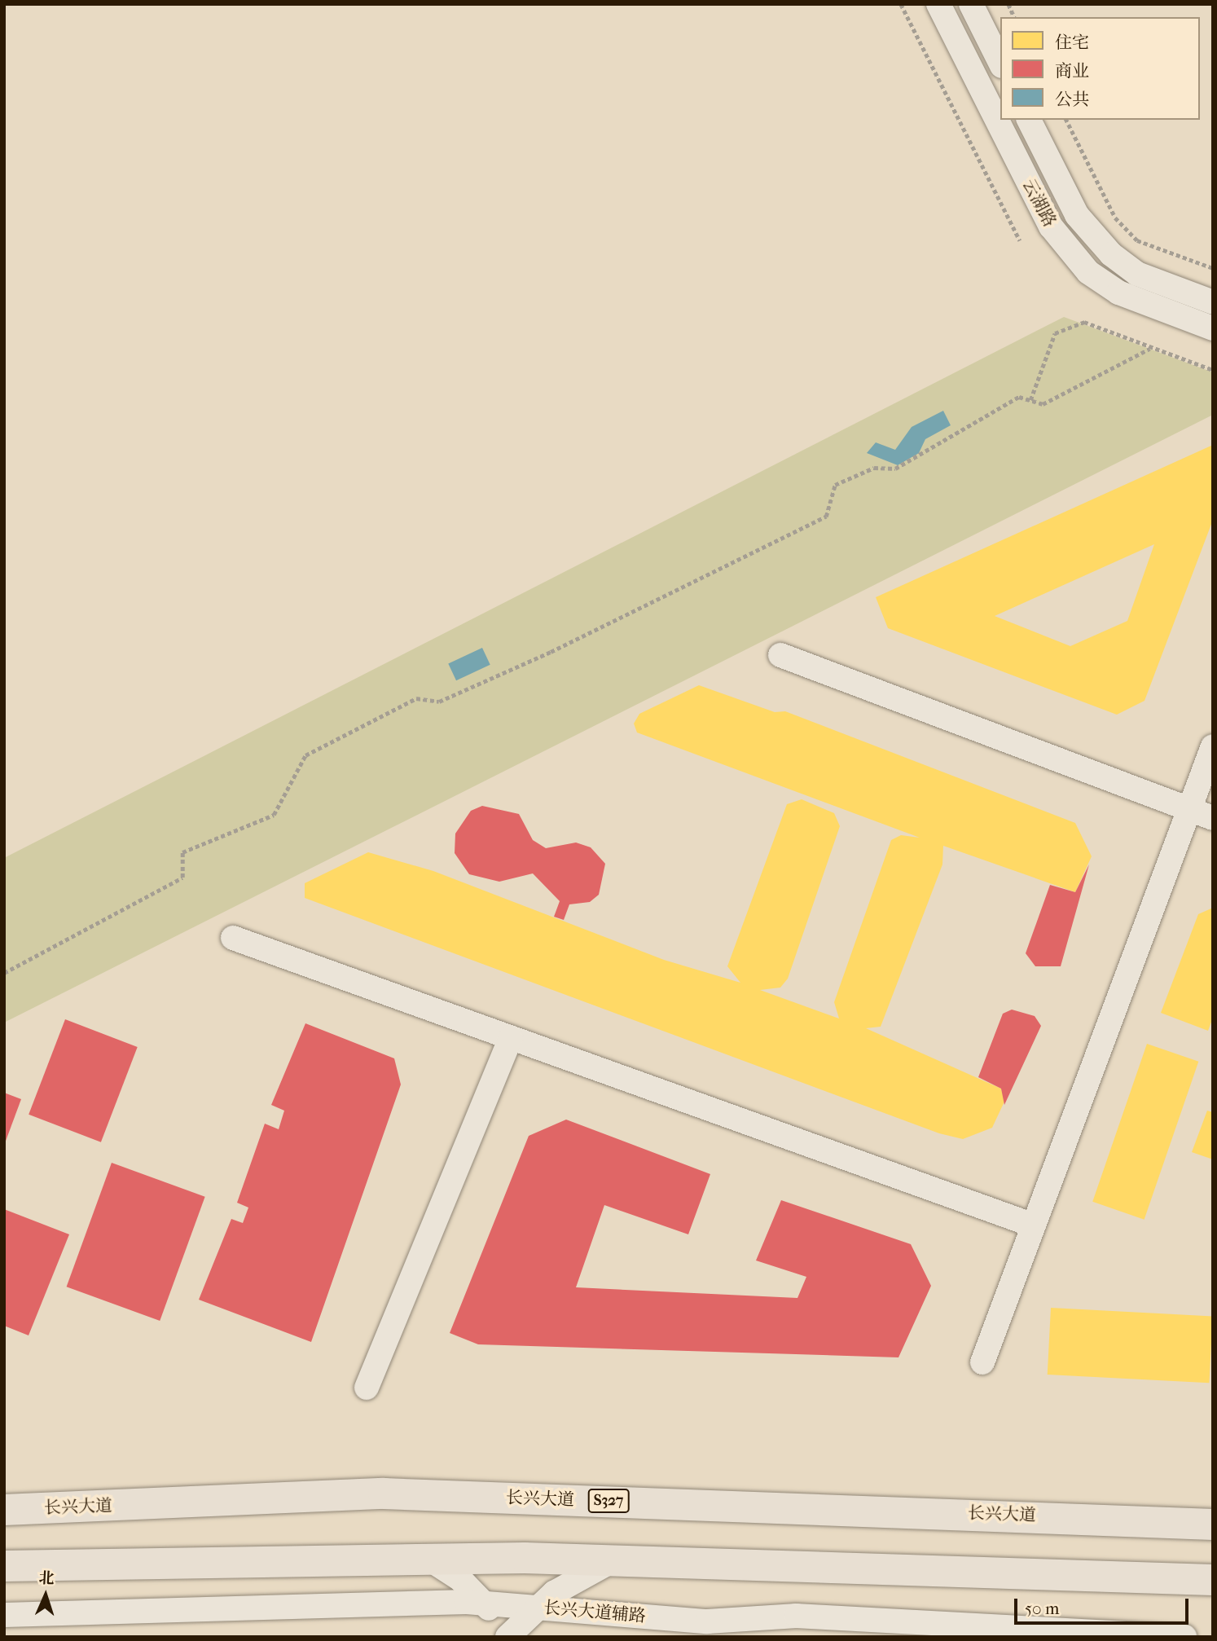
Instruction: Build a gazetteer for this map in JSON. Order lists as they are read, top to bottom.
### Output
{
  "streets": {
    "main road": ["长兴大道", "S327"],
    "street": ["云湖路", "长兴大道辅路"]
  },
  "legend": ["住宅", "商业", "公共"],
  "scale_bar": "50 m",
  "north": "top"
}
